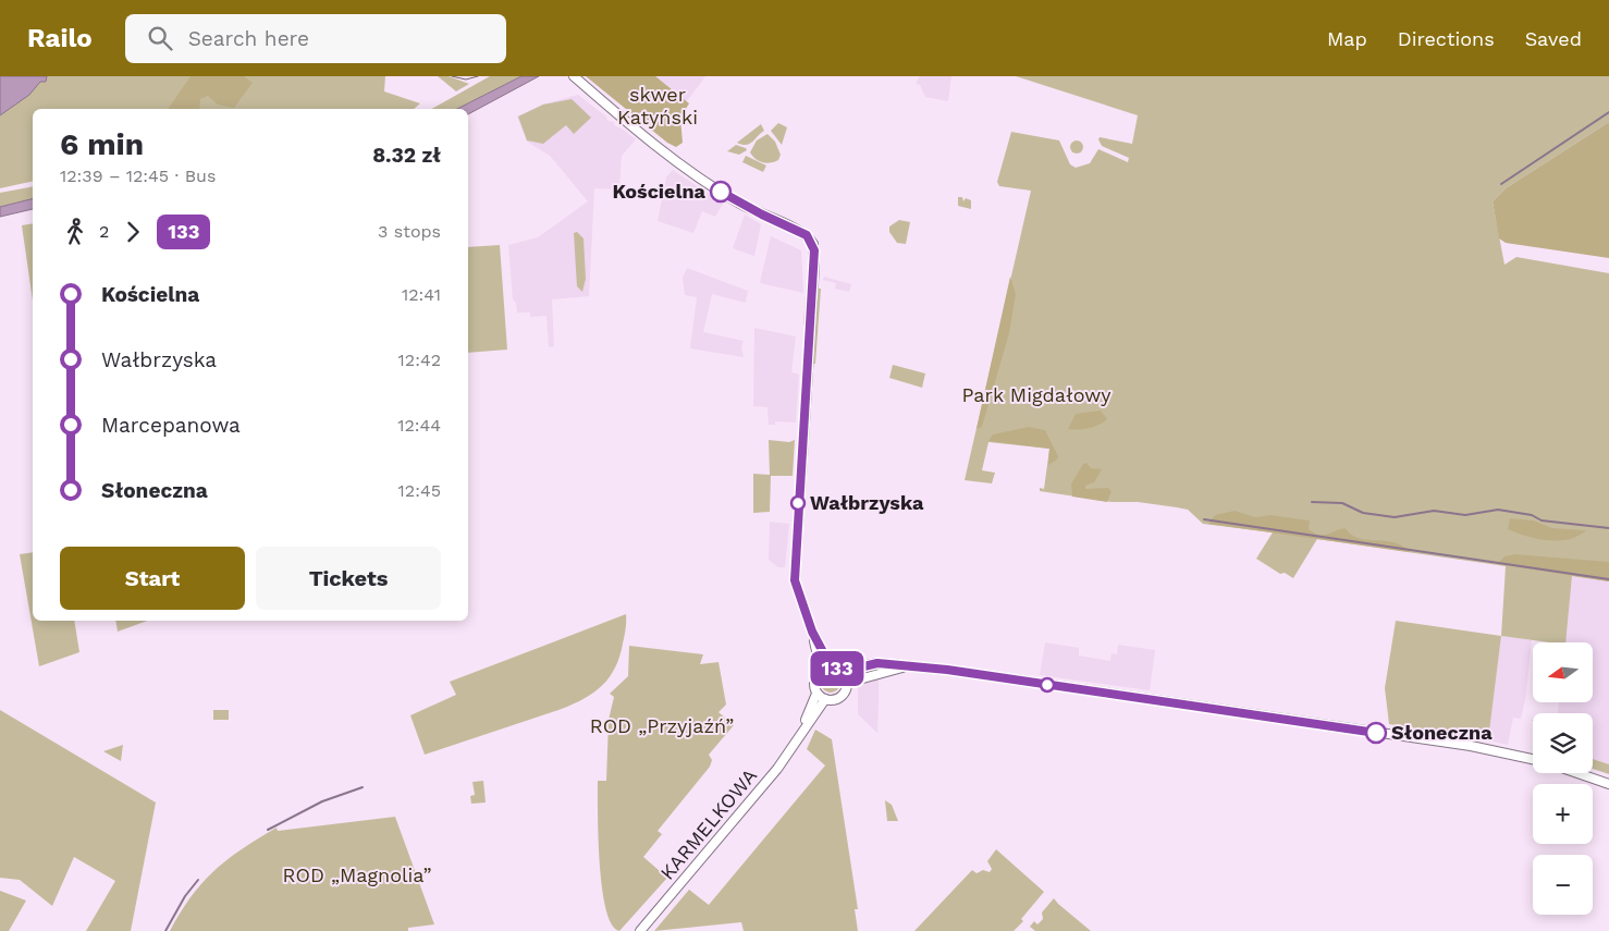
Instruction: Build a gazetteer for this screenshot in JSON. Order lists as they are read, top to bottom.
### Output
{
  "streets": {
    "street": ["KARMELKOWA"]
  },
  "parks": [
    "skwer Katyński",
    "Park Migdałowy",
    "ROD „Przyjaźń”",
    "ROD „Magnolia”"
  ],
  "places": ["Kościelna", "Wałbrzyska", "Słoneczna"],
  "lines": ["bus line 133"],
  "north": "left",
  "page": {
    "header": "Railo",
    "search": "Search here",
    "nav": ["Map", "Directions", "Saved"],
    "on_map": "133",
    "heading": ["6 min", "12:39 – 12:45 · Bus", "8.32 zł"],
    "legs": ["2", "133", "3 stops"],
    "list": [
      {
        "name": "Kościelna",
        "value": "12:41"
      },
      {
        "name": "Wałbrzyska",
        "value": "12:42"
      },
      {
        "name": "Marcepanowa",
        "value": "12:44"
      },
      {
        "name": "Słoneczna",
        "value": "12:45"
      }
    ],
    "buttons": ["Start", "Tickets"],
    "map_buttons": ["+", "−"]
  }
}
